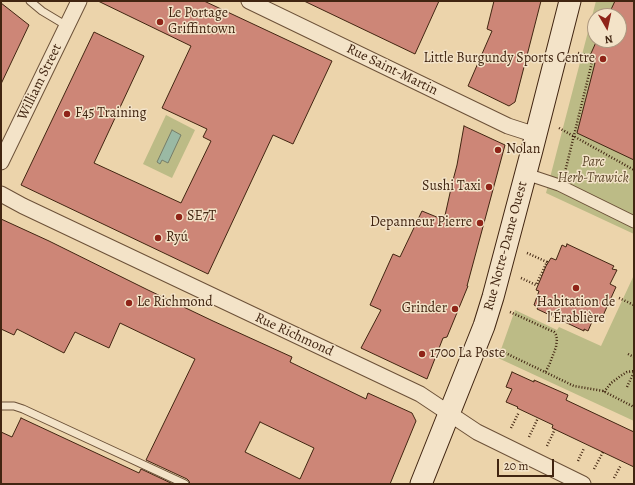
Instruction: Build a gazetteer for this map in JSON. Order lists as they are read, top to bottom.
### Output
{
  "streets": {
    "main road": ["Rue Notre-Dame Ouest"],
    "street": ["Rue Saint-Martin", "William Street", "Rue Richmond"]
  },
  "crossings": [
    ["Rue Saint-Martin", "Rue Notre-Dame Ouest"],
    ["Rue Notre-Dame Ouest", "Rue Richmond"]
  ],
  "parks": ["Parc Herb-Trawick"],
  "places": [
    "Le Portage Griffintown",
    "Little Burgundy Sports Centre",
    "F45 Training",
    "Nolan",
    "Sushi Taxi",
    "SE7T",
    "Depanneur Pierre",
    "Ryú",
    "Habitation de l'Érablière",
    "Le Richmond",
    "Grinder",
    "1700 La Poste"
  ],
  "scale_bar": "20 m",
  "north": "bottom"
}
